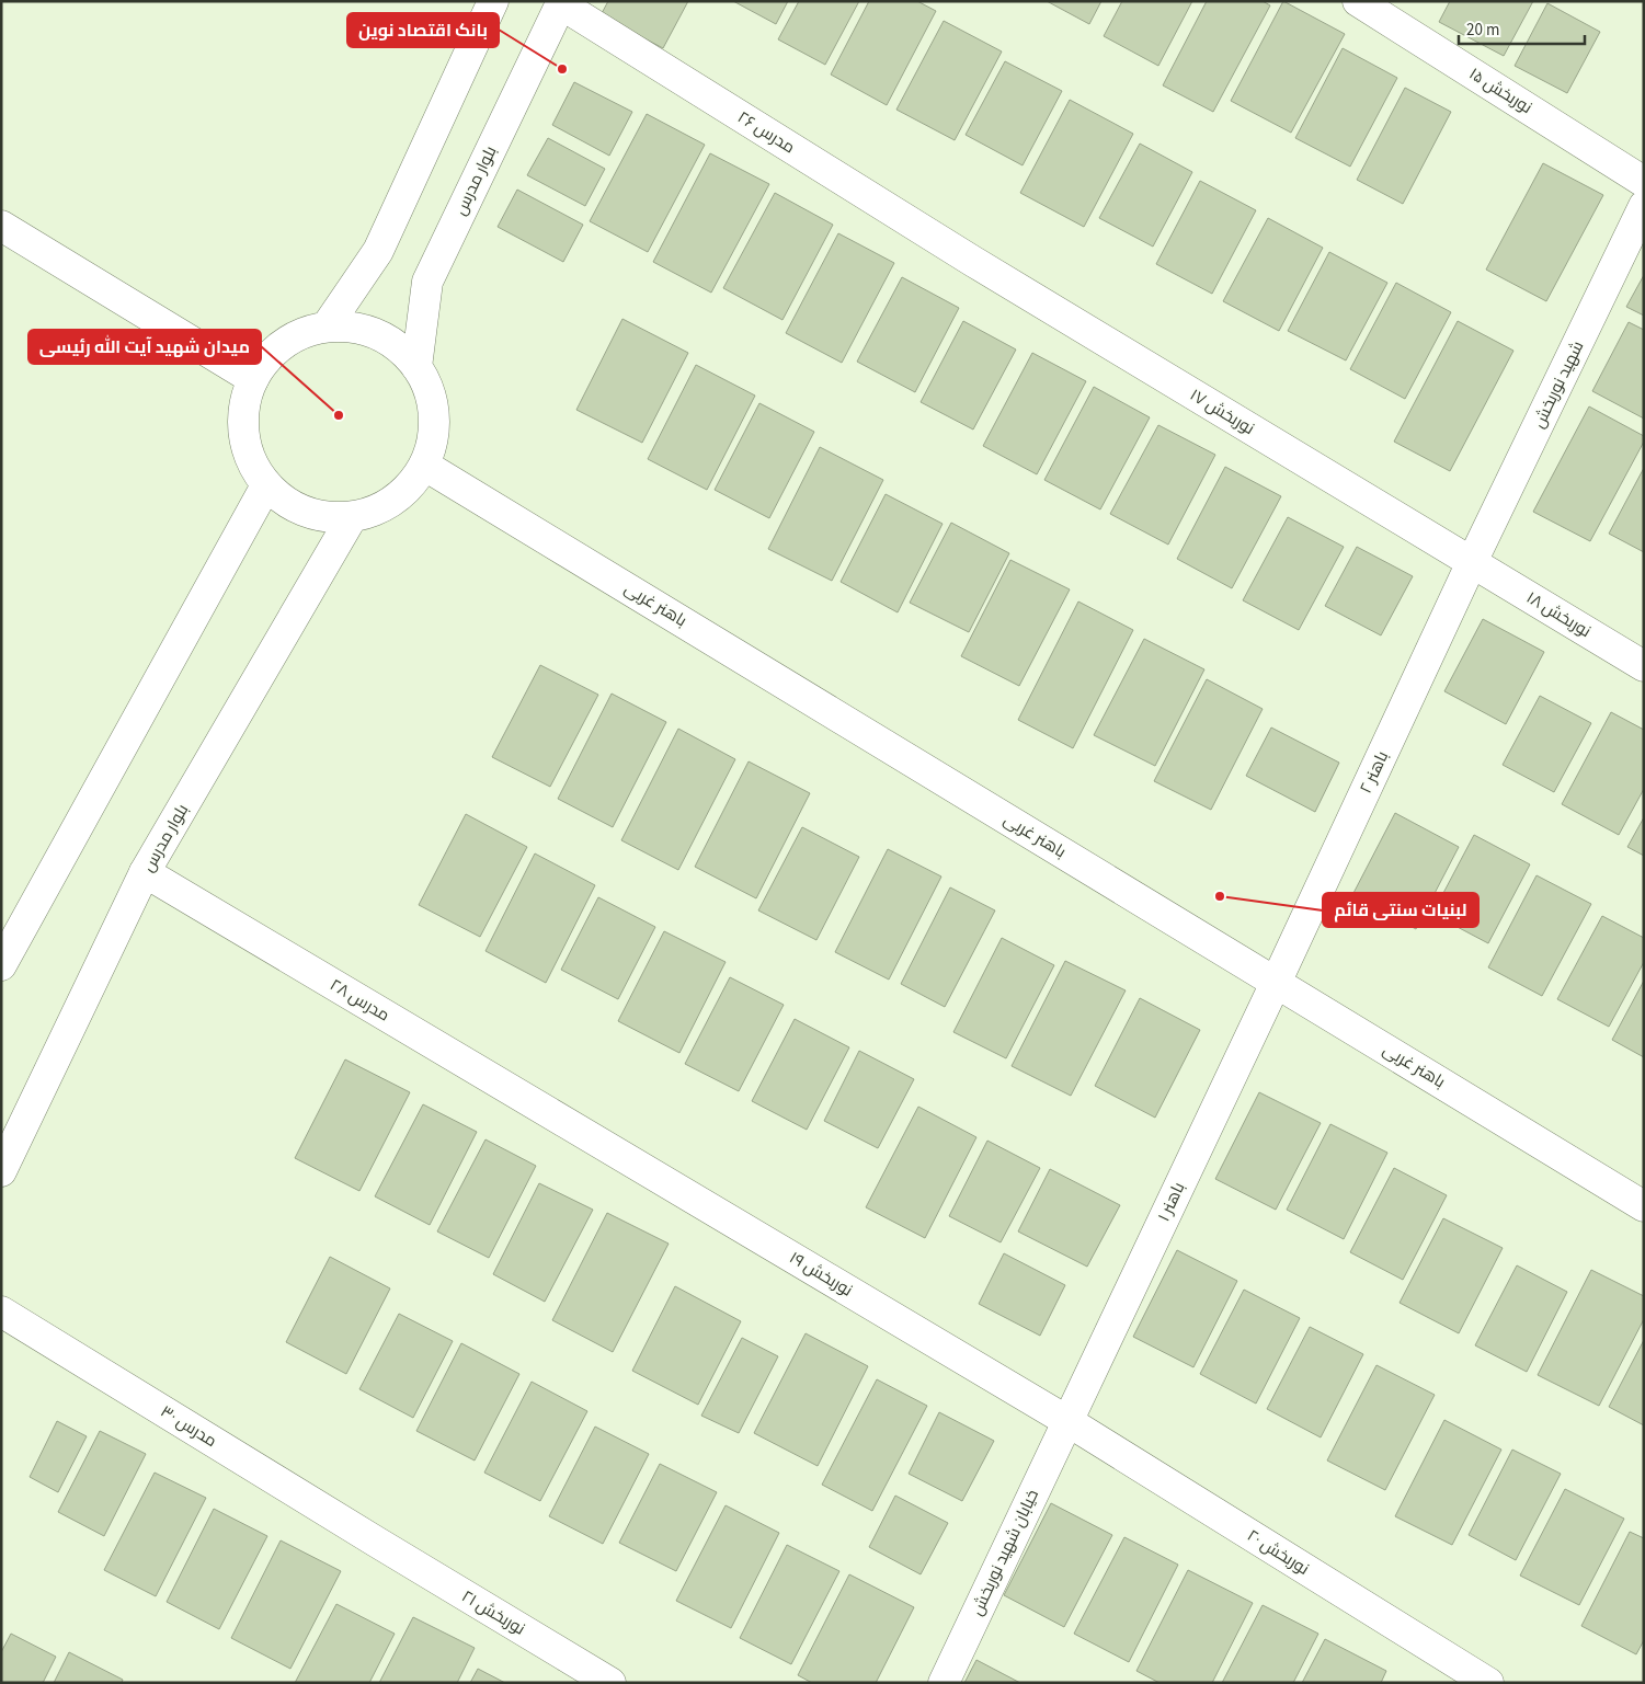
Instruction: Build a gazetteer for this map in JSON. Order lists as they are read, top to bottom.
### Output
{
  "streets": {
    "street": [
      "نوربخش ۱۵",
      "مدرس ۲۶",
      "بلوار مدرس",
      "شهید نوربخش",
      "نوربخش ۱۷",
      "باهنر غربی",
      "نوربخش ۱۸",
      "باهنر ۲",
      "مدرس ۲۸",
      "باهنر ۱",
      "نوربخش ۱۹",
      "مدرس ۳۰",
      "خیابان شهید نوربخش",
      "نوربخش ۲۰",
      "نوربخش ۲۱"
    ]
  },
  "crossings": [
    ["مدرس ۲۶", "بلوار مدرس"],
    ["مدرس ۲۶", "نوربخش ۱۷"],
    ["بلوار مدرس", "باهنر غربی"],
    ["بلوار مدرس", "مدرس ۲۸"],
    ["شهید نوربخش", "نوربخش ۱۷"],
    ["شهید نوربخش", "نوربخش ۱۸"],
    ["شهید نوربخش", "باهنر ۲"],
    ["نوربخش ۱۷", "نوربخش ۱۸"],
    ["نوربخش ۱۷", "باهنر ۲"],
    ["باهنر غربی", "باهنر ۲"],
    ["باهنر غربی", "باهنر ۱"],
    ["نوربخش ۱۸", "باهنر ۲"],
    ["باهنر ۲", "باهنر ۱"],
    ["مدرس ۲۸", "نوربخش ۱۹"],
    ["باهنر ۱", "نوربخش ۱۹"],
    ["باهنر ۱", "خیابان شهید نوربخش"],
    ["باهنر ۱", "نوربخش ۲۰"],
    ["نوربخش ۱۹", "خیابان شهید نوربخش"],
    ["نوربخش ۱۹", "نوربخش ۲۰"],
    ["مدرس ۳۰", "نوربخش ۲۱"],
    ["خیابان شهید نوربخش", "نوربخش ۲۰"]
  ],
  "places": ["بانک اقتصاد نوین", "میدان شهید آیت الله رئیسی", "لبنیات سنتی قائم"],
  "scale_bar": "20 m"
}
